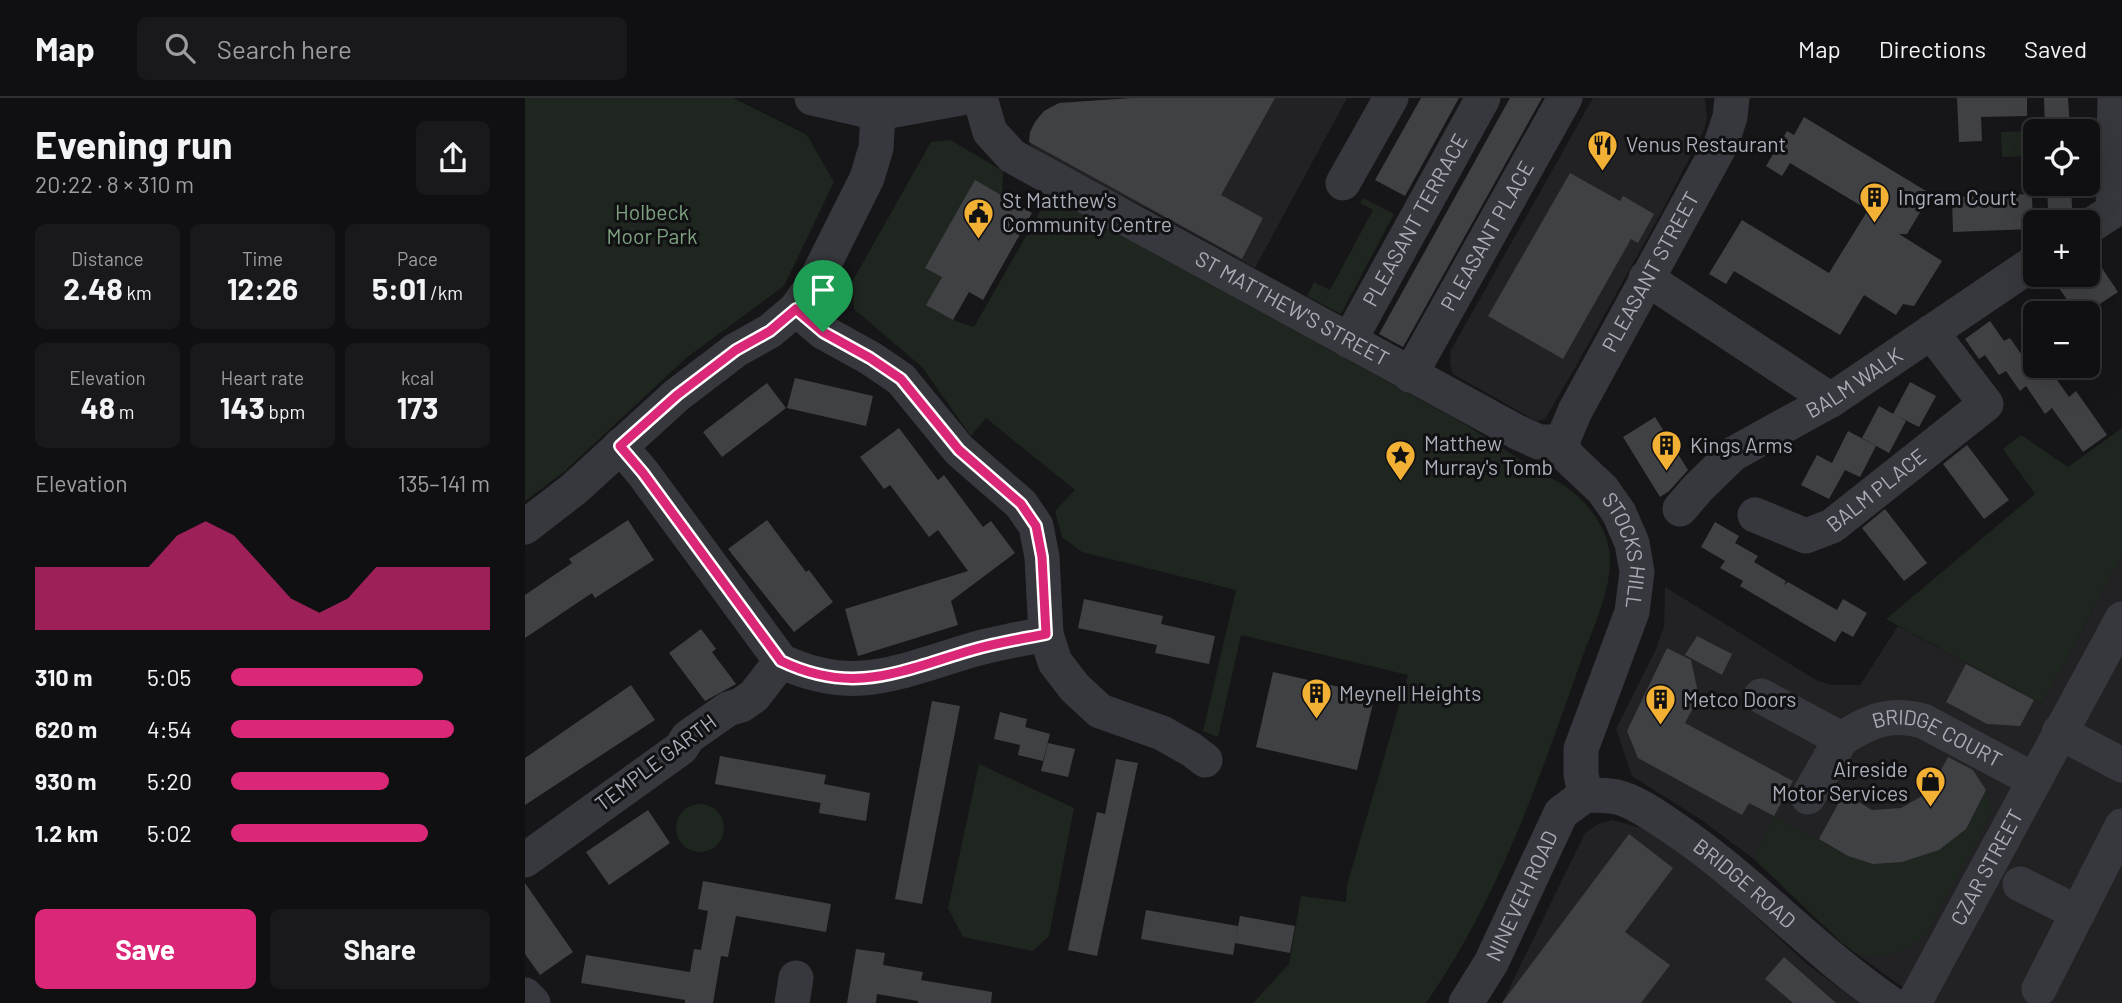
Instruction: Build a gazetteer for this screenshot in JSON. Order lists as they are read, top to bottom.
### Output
{
  "streets": {
    "street": [
      "PLEASANT TERRACE",
      "PLEASANT PLACE",
      "PLEASANT STREET",
      "ST MATTHEW'S STREET",
      "BALM WALK",
      "BALM PLACE",
      "STOCKS HILL",
      "BRIDGE COURT",
      "TEMPLE GARTH",
      "CZAR STREET",
      "BRIDGE ROAD",
      "NINEVEH ROAD"
    ]
  },
  "crossings": [
    ["PLEASANT TERRACE", "ST MATTHEW'S STREET"],
    ["PLEASANT PLACE", "ST MATTHEW'S STREET"],
    ["PLEASANT STREET", "ST MATTHEW'S STREET"],
    ["PLEASANT STREET", "STOCKS HILL"],
    ["ST MATTHEW'S STREET", "STOCKS HILL"],
    ["BALM WALK", "BALM PLACE"],
    ["STOCKS HILL", "BRIDGE ROAD"],
    ["STOCKS HILL", "NINEVEH ROAD"],
    ["BRIDGE COURT", "CZAR STREET"],
    ["BRIDGE ROAD", "NINEVEH ROAD"]
  ],
  "parks": ["Holbeck Moor Park"],
  "places": {
    "restaurant": ["Venus Restaurant"],
    "building": [
      "Ingram Court",
      "Kings Arms",
      "Meynell Heights",
      "Metco Doors"
    ],
    "public building": ["St Matthew's Community Centre"],
    "place": ["Matthew Murray's Tomb"],
    "shop": ["Aireside Motor Services"]
  },
  "page": {
    "header": "Map",
    "search": "Search here",
    "nav": ["Map", "Directions", "Saved"],
    "heading": ["Evening run", "20:22 · 8 × 310 m"],
    "map_buttons": ["+", "−"],
    "stats": [
      ["Distance", "2.48 km"],
      ["Time", "12:26"],
      ["Pace", "5:01 /km"],
      ["Elevation", "48 m"],
      ["Heart rate", "143 bpm"],
      ["kcal", "173"]
    ],
    "chart": ["Elevation", "135–141 m"],
    "list": [
      {
        "name": "310 m",
        "note": "5:05"
      },
      {
        "name": "620 m",
        "note": "4:54"
      },
      {
        "name": "930 m",
        "note": "5:20"
      },
      {
        "name": "1.2 km",
        "note": "5:02"
      }
    ],
    "buttons": ["Save", "Share"]
  }
}
